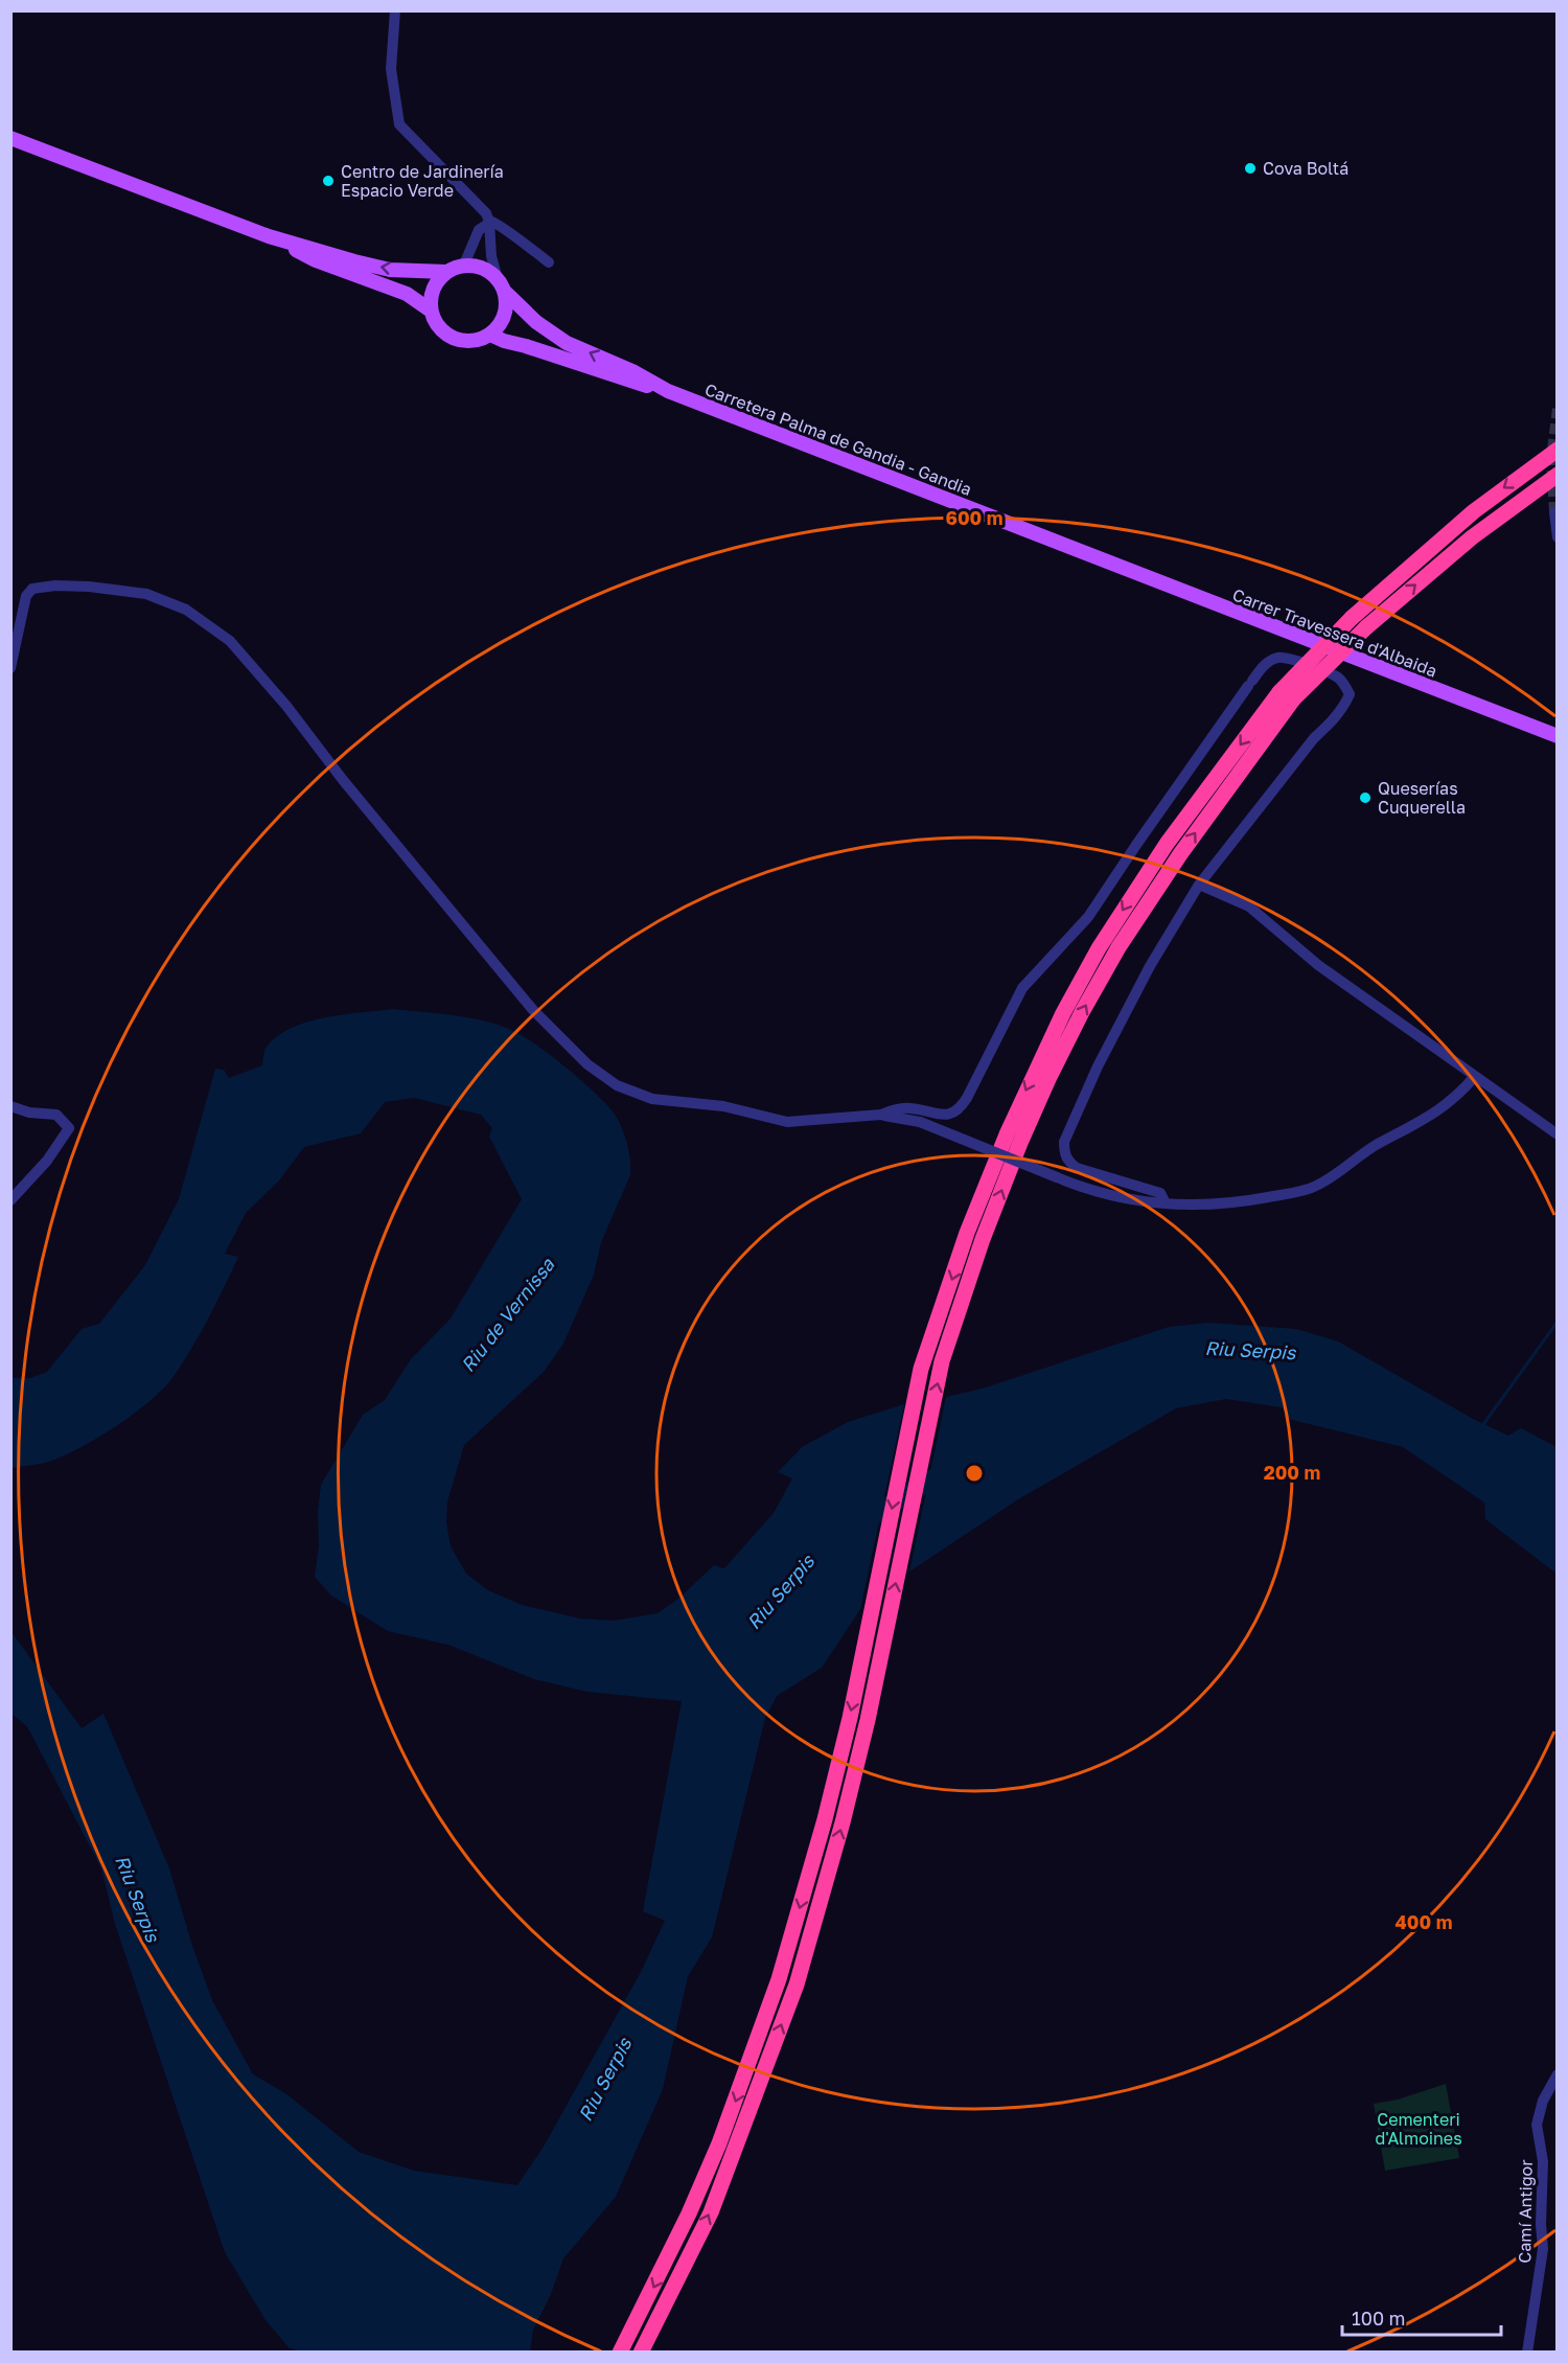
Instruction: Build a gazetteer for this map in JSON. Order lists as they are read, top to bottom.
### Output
{
  "streets": {
    "main road": ["Carretera Palma de Gandia - Gandia", "Carrer Travessera d'Albaida"],
    "street": ["Camí Antigor"]
  },
  "crossings": [
    ["Carretera Palma de Gandia - Gandia", "Carrer Travessera d'Albaida"]
  ],
  "water": ["Riu de Vernissa", "Riu Serpis"],
  "parks": ["Cementeri d'Almoines"],
  "places": ["Cova Boltá", "Centro de Jardinería Espacio Verde", "Queserías Cuquerella"],
  "scale_bar": "100 m",
  "rings": ["600 m", "200 m", "400 m"]
}
